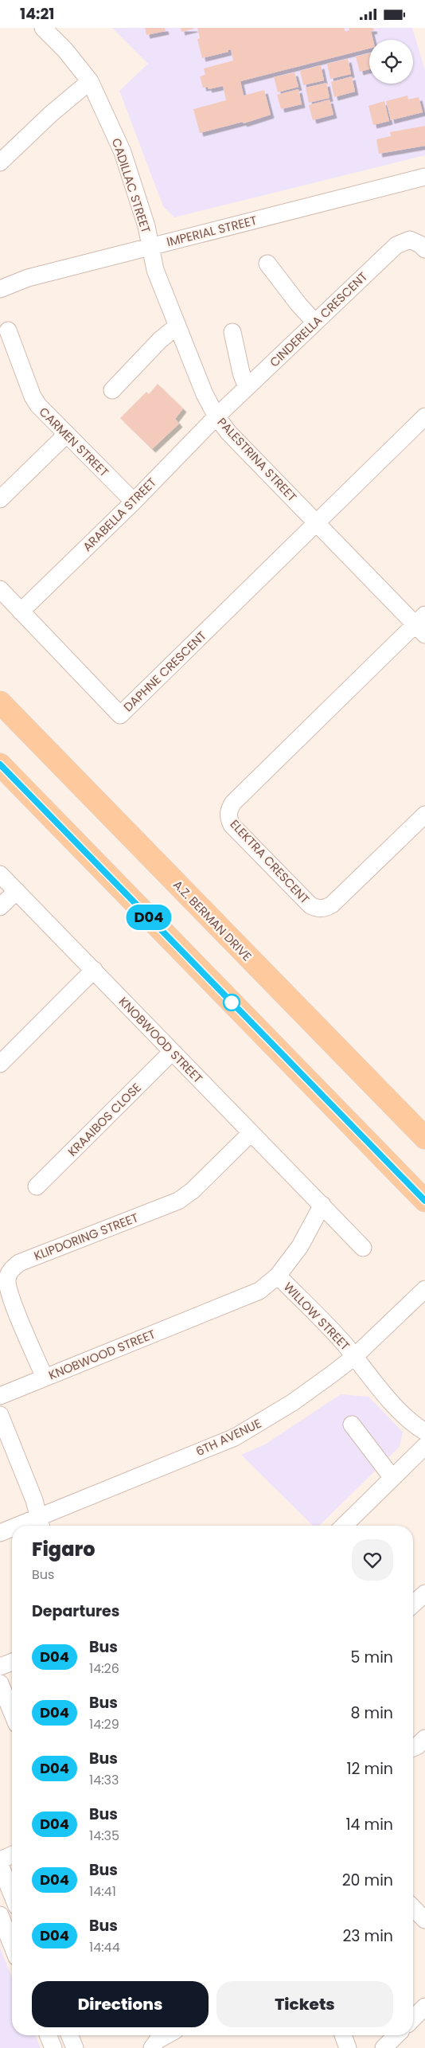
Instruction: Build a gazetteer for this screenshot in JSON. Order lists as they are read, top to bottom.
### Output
{
  "streets": {
    "main road": ["A.Z. BERMAN DRIVE"],
    "street": [
      "CADILLAC STREET",
      "IMPERIAL STREET",
      "CINDERELLA CRESCENT",
      "CARMEN STREET",
      "PALESTRINA STREET",
      "ARABELLA STREET",
      "DAPHNE CRESCENT",
      "ELEKTRA CRESCENT",
      "KNOBWOOD STREET",
      "KRAAIBOS CLOSE",
      "KLIPDORING STREET",
      "WILLOW STREET",
      "6TH AVENUE"
    ]
  },
  "crossings": [
    ["CADILLAC STREET", "IMPERIAL STREET"],
    ["CADILLAC STREET", "PALESTRINA STREET"],
    ["IMPERIAL STREET", "PALESTRINA STREET"],
    ["CINDERELLA CRESCENT", "PALESTRINA STREET"],
    ["CINDERELLA CRESCENT", "ARABELLA STREET"],
    ["CARMEN STREET", "ARABELLA STREET"],
    ["PALESTRINA STREET", "ARABELLA STREET"],
    ["PALESTRINA STREET", "DAPHNE CRESCENT"],
    ["PALESTRINA STREET", "ELEKTRA CRESCENT"],
    ["ARABELLA STREET", "DAPHNE CRESCENT"],
    ["KNOBWOOD STREET", "KRAAIBOS CLOSE"],
    ["KNOBWOOD STREET", "KLIPDORING STREET"],
    ["KNOBWOOD STREET", "WILLOW STREET"],
    ["WILLOW STREET", "6TH AVENUE"]
  ],
  "lines": ["bus line D04"],
  "page": {
    "status": "14:21",
    "on_map": "D04",
    "heading": [
      ["Figaro", "Bus"],
      "Departures"
    ],
    "list": [
      {
        "mark": "D04",
        "name": "Bus",
        "note": "14:26",
        "value": "5 min"
      },
      {
        "mark": "D04",
        "name": "Bus",
        "note": "14:29",
        "value": "8 min"
      },
      {
        "mark": "D04",
        "name": "Bus",
        "note": "14:33",
        "value": "12 min"
      },
      {
        "mark": "D04",
        "name": "Bus",
        "note": "14:35",
        "value": "14 min"
      },
      {
        "mark": "D04",
        "name": "Bus",
        "note": "14:41",
        "value": "20 min"
      },
      {
        "mark": "D04",
        "name": "Bus",
        "note": "14:44",
        "value": "23 min"
      }
    ],
    "buttons": ["Directions", "Tickets"]
  }
}
